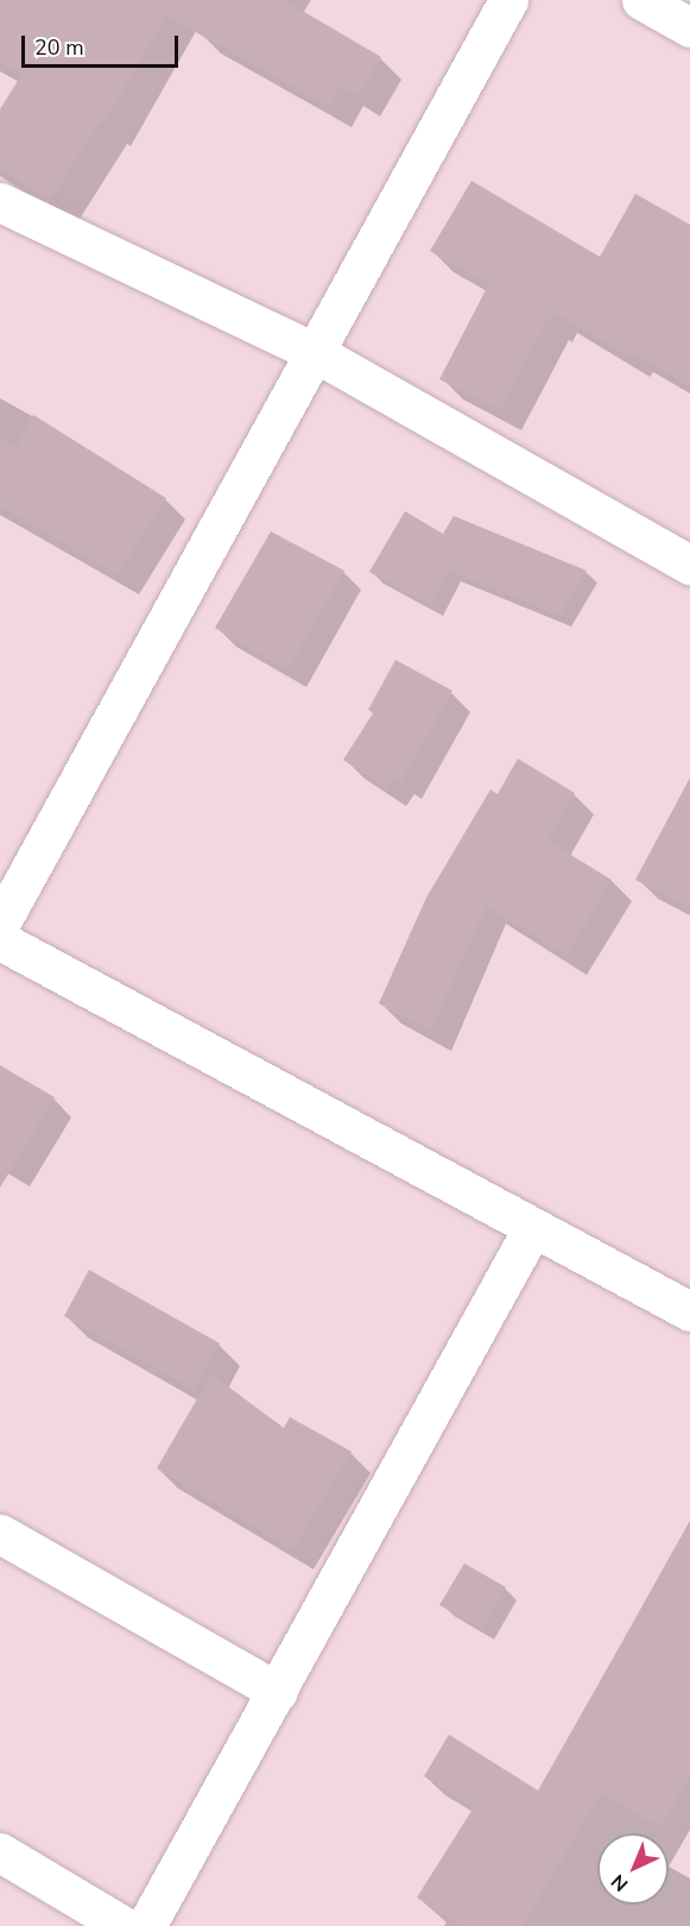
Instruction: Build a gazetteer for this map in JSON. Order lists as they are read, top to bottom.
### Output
{
  "scale_bar": "20 m",
  "north": "bottom left"
}
